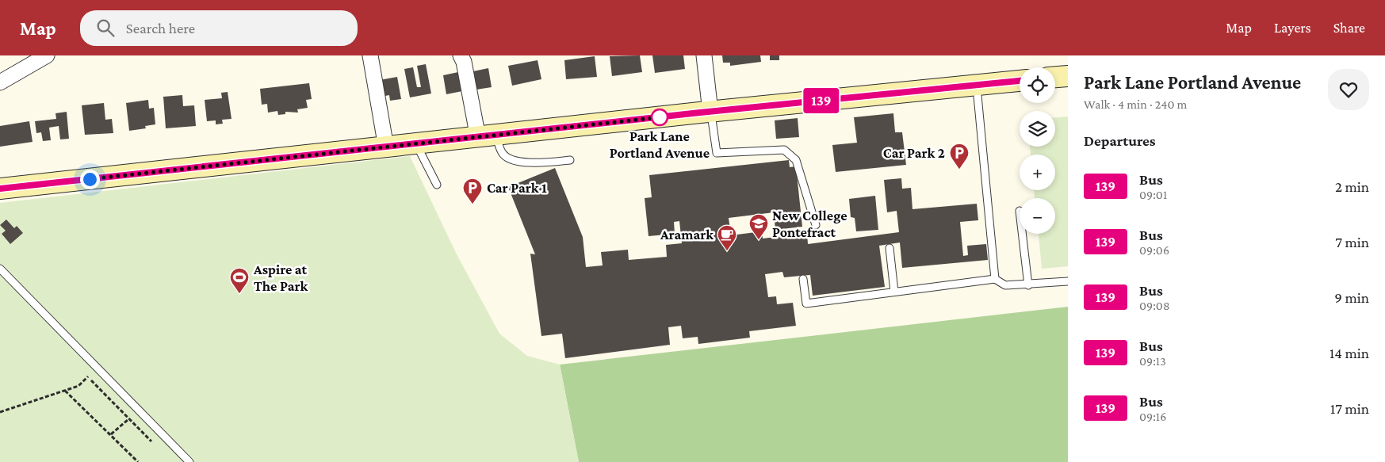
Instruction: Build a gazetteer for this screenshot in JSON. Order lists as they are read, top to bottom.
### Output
{
  "places": {
    "other": ["Park Lane Portland Avenue"],
    "parking": ["Car Park 2", "Car Park 1"],
    "school or university": ["New College Pontefract"],
    "cafe": ["Aramark"],
    "sports": ["Aspire at The Park"]
  },
  "lines": ["bus line 139"],
  "page": {
    "header": "Map",
    "search": "Search here",
    "nav": ["Map", "Layers", "Share"],
    "on_map": "139",
    "heading": [
      ["Park Lane Portland Avenue", "Walk · 4 min · 240 m"],
      "Departures"
    ],
    "map_buttons": ["+", "−"],
    "list": [
      {
        "mark": "139",
        "name": "Bus",
        "note": "09:01",
        "value": "2 min"
      },
      {
        "mark": "139",
        "name": "Bus",
        "note": "09:06",
        "value": "7 min"
      },
      {
        "mark": "139",
        "name": "Bus",
        "note": "09:08",
        "value": "9 min"
      },
      {
        "mark": "139",
        "name": "Bus",
        "note": "09:13",
        "value": "14 min"
      },
      {
        "mark": "139",
        "name": "Bus",
        "note": "09:16",
        "value": "17 min"
      }
    ]
  }
}
